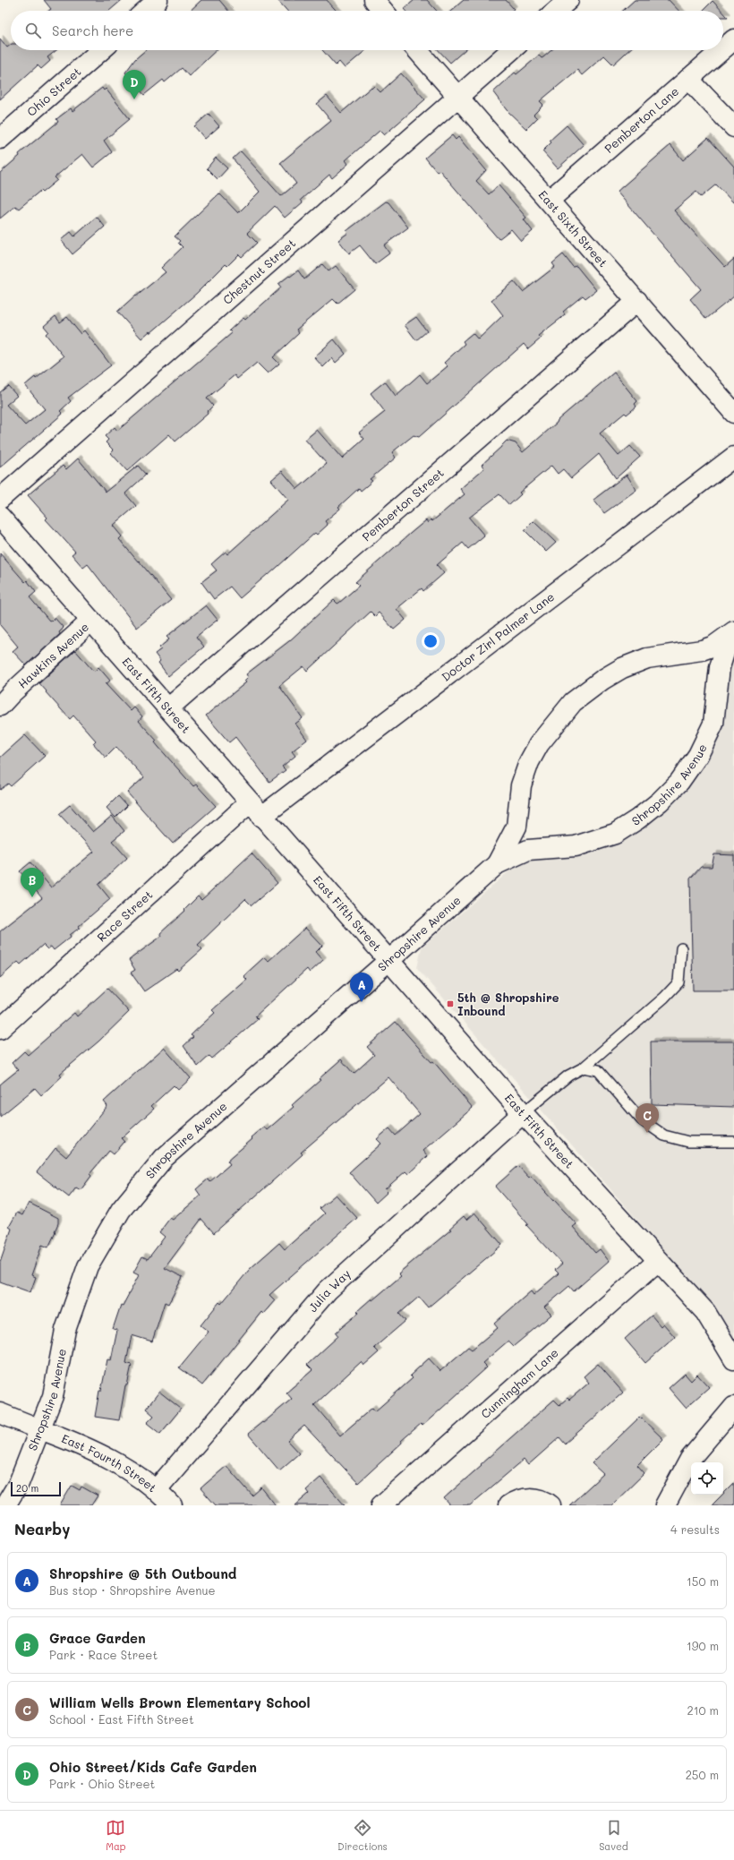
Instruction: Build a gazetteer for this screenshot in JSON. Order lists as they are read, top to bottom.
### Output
{
  "streets": {
    "street": [
      "Ohio Street",
      "Pemberton Lane",
      "East Sixth Street",
      "Chestnut Street",
      "Pemberton Street",
      "Doctor Zirl Palmer Lane",
      "Hawkins Avenue",
      "East Fifth Street",
      "Shropshire Avenue",
      "Race Street",
      "Julia Way",
      "Cunningham Lane",
      "East Fourth Street"
    ]
  },
  "crossings": [
    ["Pemberton Lane", "East Sixth Street"],
    ["East Sixth Street", "Chestnut Street"],
    ["East Sixth Street", "Pemberton Street"],
    ["Pemberton Street", "East Fifth Street"],
    ["Doctor Zirl Palmer Lane", "East Fifth Street"],
    ["Doctor Zirl Palmer Lane", "Race Street"],
    ["Hawkins Avenue", "East Fifth Street"],
    ["East Fifth Street", "Shropshire Avenue"],
    ["East Fifth Street", "Race Street"],
    ["East Fifth Street", "Julia Way"],
    ["East Fifth Street", "Cunningham Lane"],
    ["Shropshire Avenue", "East Fourth Street"],
    ["Julia Way", "East Fourth Street"]
  ],
  "places": {
    "transit": ["5th @ Shropshire Inbound"]
  },
  "scale_bar": "20 m",
  "page": {
    "search": "Search here",
    "pins": [
      "D",
      "B",
      "A",
      "C"
    ],
    "scale": "20 m",
    "heading": ["Nearby", "4 results"],
    "list": [
      {
        "mark": "A",
        "name": "Shropshire @ 5th Outbound",
        "note": "Bus stop · Shropshire Avenue",
        "value": "150 m"
      },
      {
        "mark": "B",
        "name": "Grace Garden",
        "note": "Park · Race Street",
        "value": "190 m"
      },
      {
        "mark": "C",
        "name": "William Wells Brown Elementary School",
        "note": "School · East Fifth Street",
        "value": "210 m"
      },
      {
        "mark": "D",
        "name": "Ohio Street/Kids Cafe Garden",
        "note": "Park · Ohio Street",
        "value": "250 m"
      }
    ],
    "nav": ["Map", "Directions", "Saved"]
  }
}
